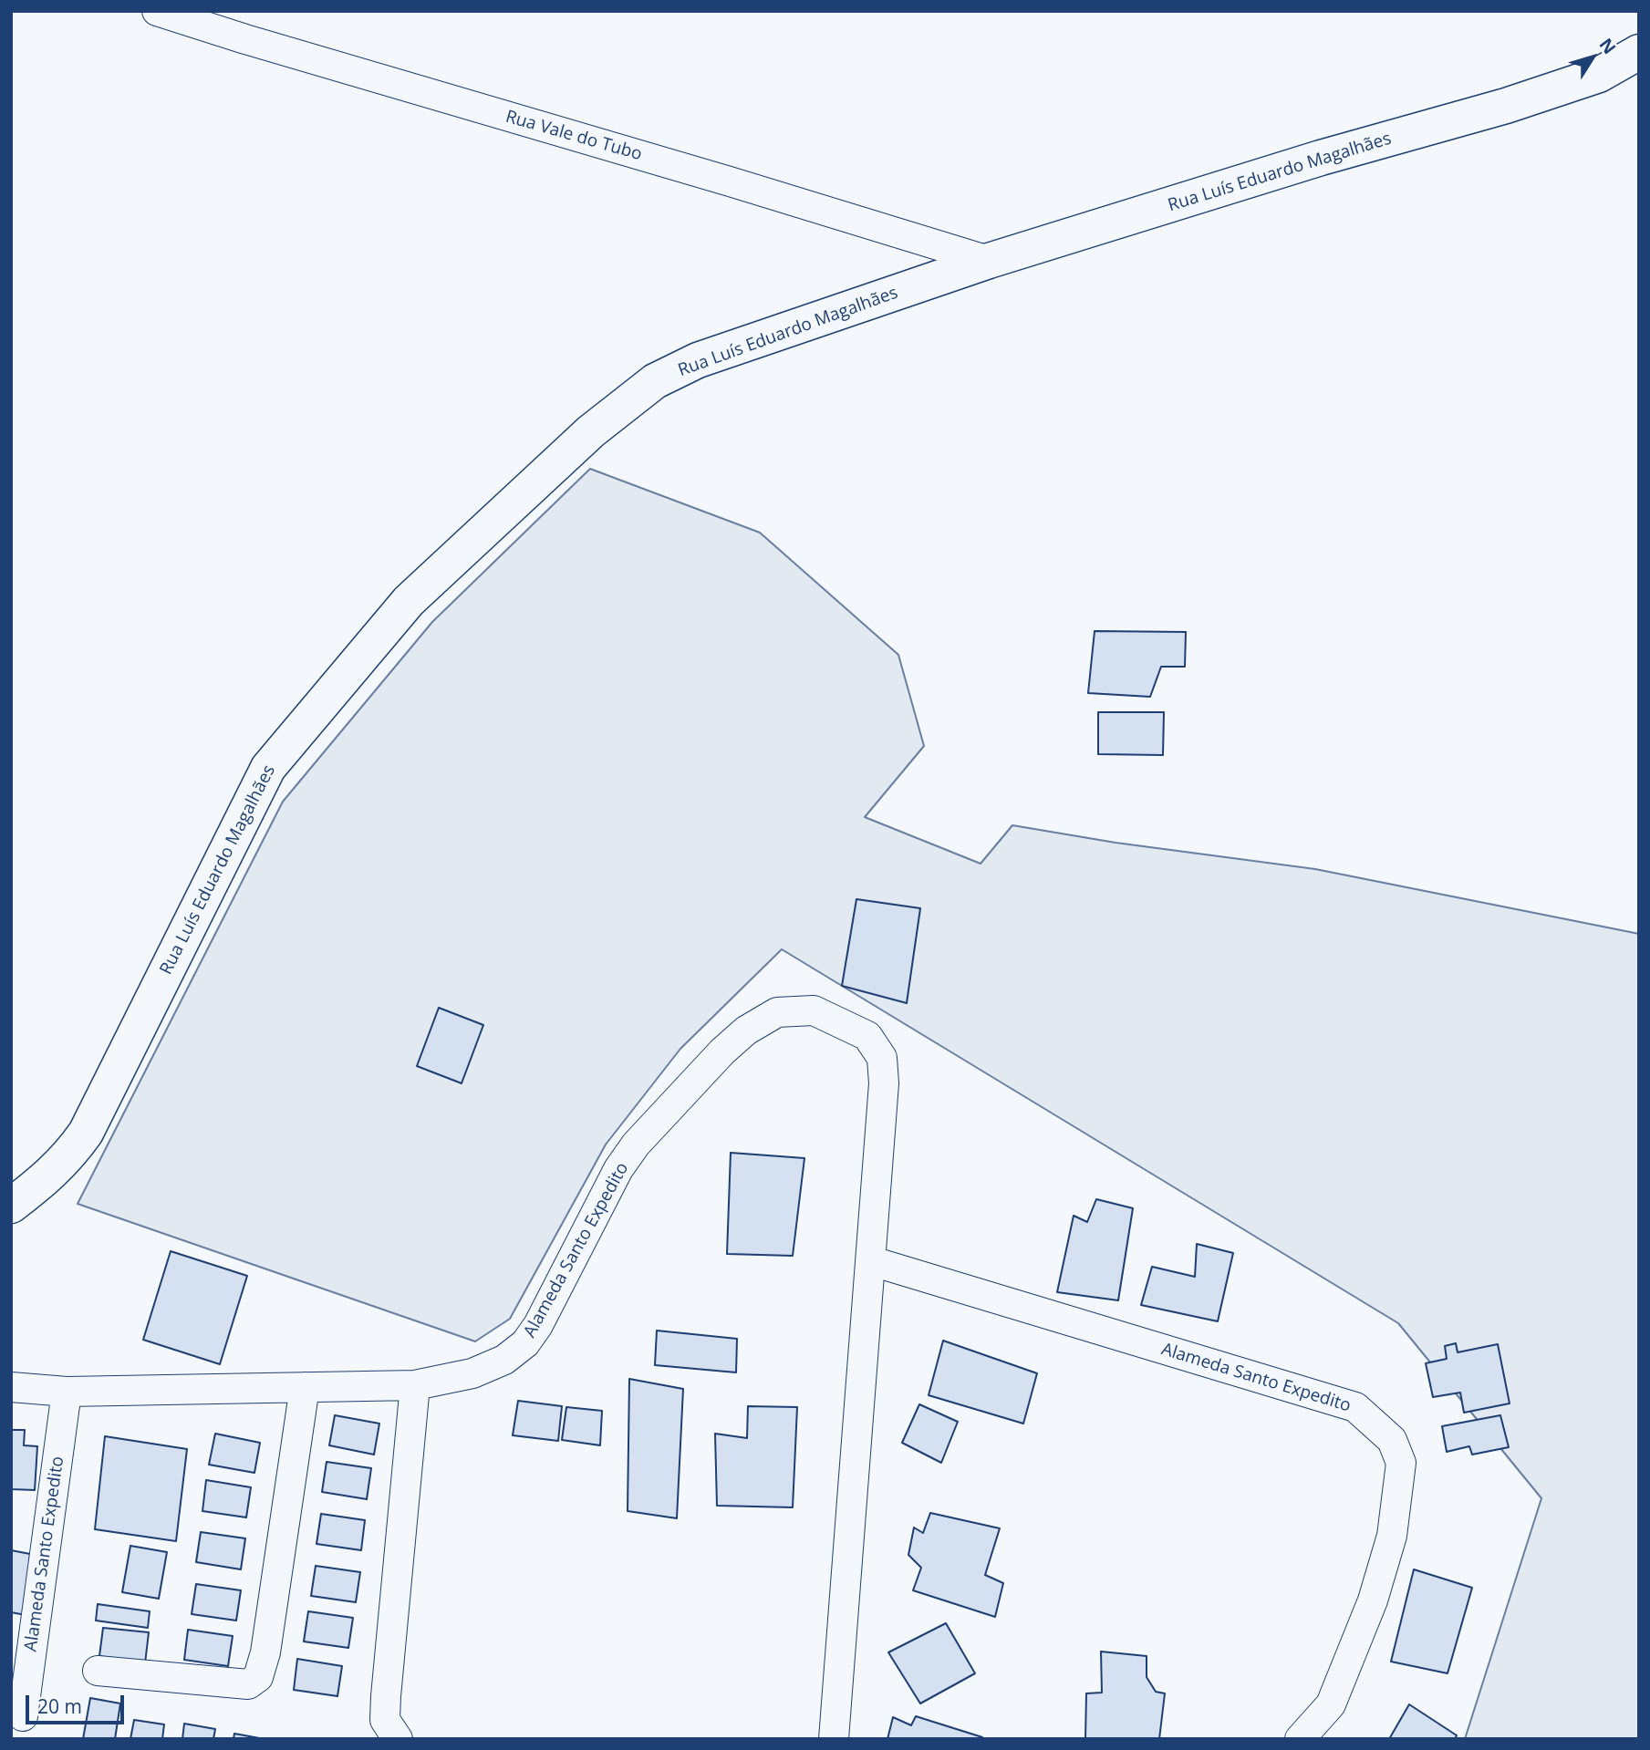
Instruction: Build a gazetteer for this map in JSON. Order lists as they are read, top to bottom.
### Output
{
  "streets": {
    "main road": ["Rua Luís Eduardo Magalhães"],
    "street": ["Rua Vale do Tubo", "Alameda Santo Expedito"]
  },
  "crossings": [
    ["Rua Vale do Tubo", "Rua Luís Eduardo Magalhães"]
  ],
  "scale_bar": "20 m",
  "north": "top right"
}
